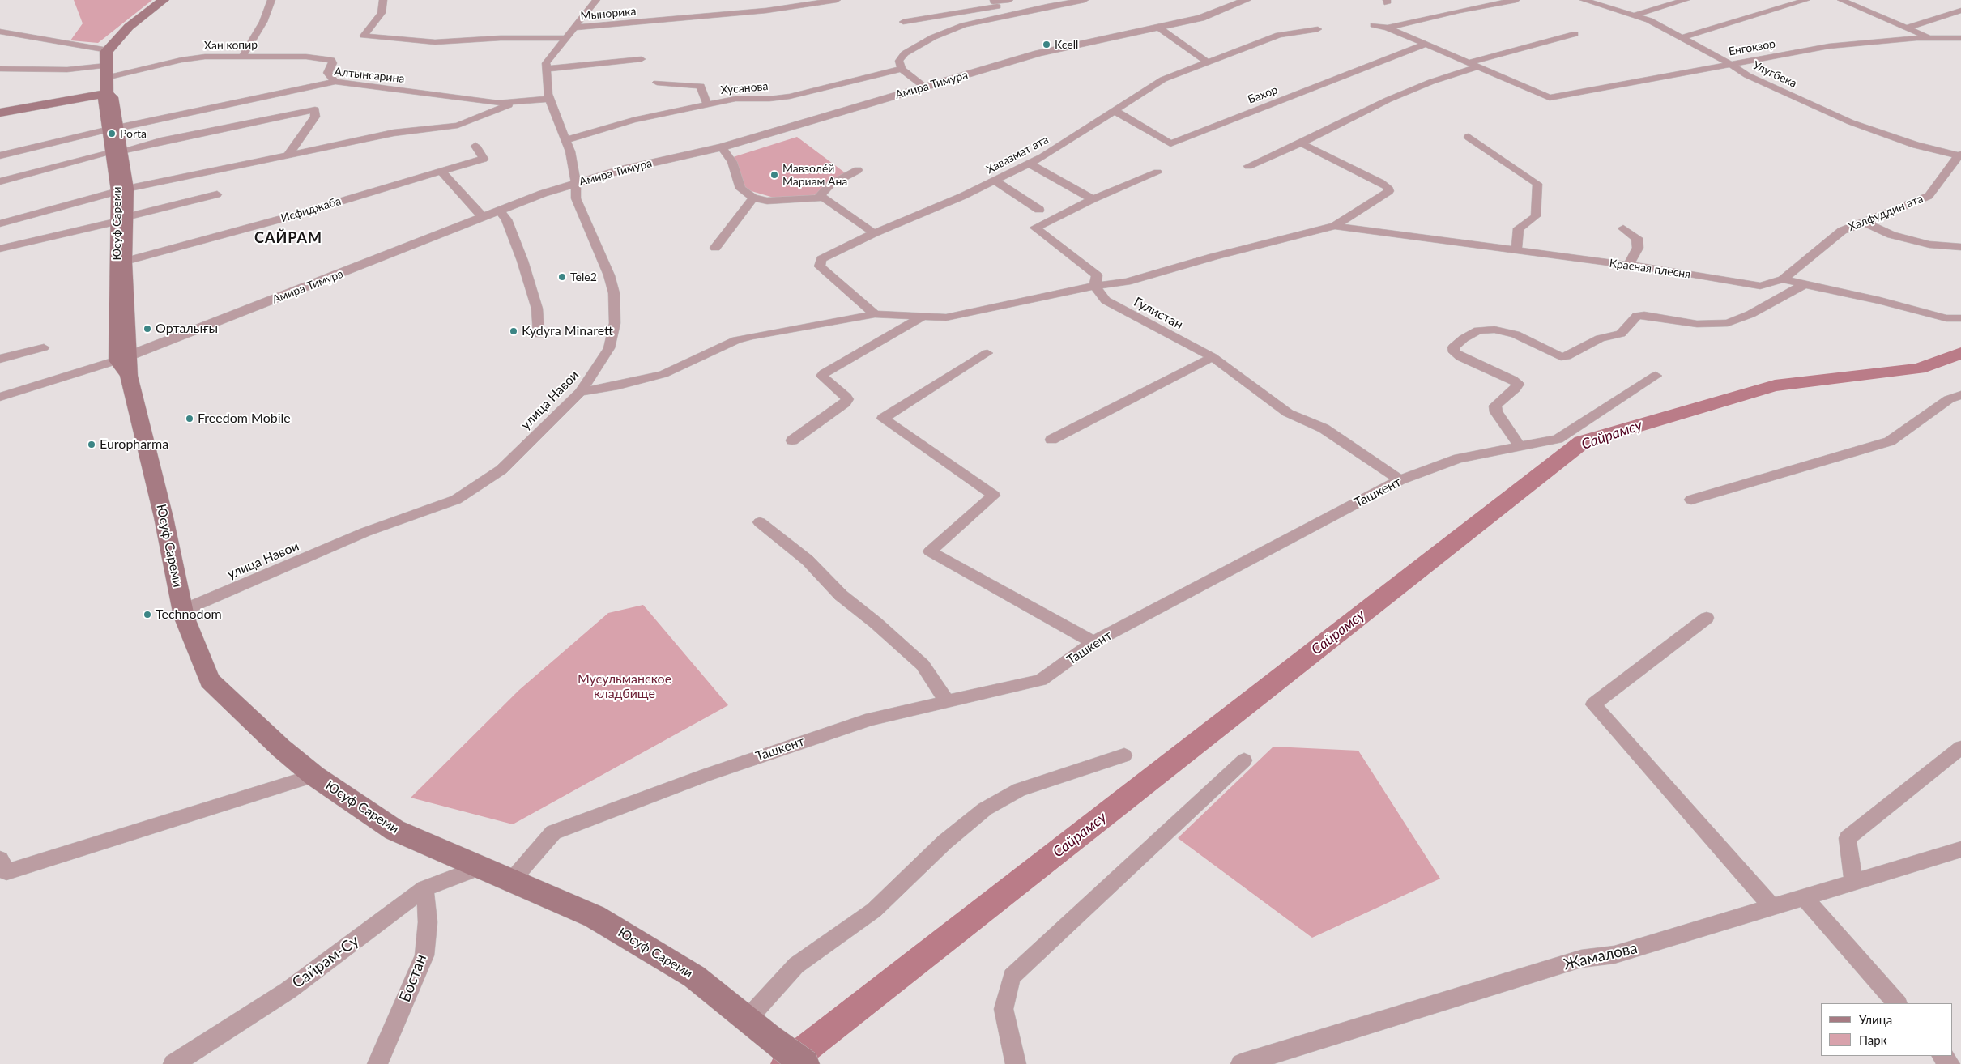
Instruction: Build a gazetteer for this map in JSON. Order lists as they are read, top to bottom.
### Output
{
  "streets": {
    "main road": ["Юсуф Сареми"],
    "street": [
      "Мынорика",
      "Хан копир",
      "Енгокзор",
      "Улугбека",
      "Алтынсарина",
      "Амира Тимура",
      "Хусанова",
      "Бахор",
      "Хавазмат ата",
      "Исфиджаба",
      "Халфуддин ата",
      "Красная плесня",
      "Гулистан",
      "улица Навои",
      "Ташкент",
      "Жамалова",
      "Сайрам-Су",
      "Бостан"
    ]
  },
  "crossings": [
    ["Хан копир", "Алтынсарина"],
    ["Хан копир", "Юсуф Сареми"],
    ["Енгокзор", "Улугбека"],
    ["Улугбека", "Халфуддин ата"],
    ["Алтынсарина", "Юсуф Сареми"],
    ["Алтынсарина", "улица Навои"],
    ["Амира Тимура", "Юсуф Сареми"],
    ["Амира Тимура", "улица Навои"],
    ["Хусанова", "улица Навои"],
    ["Бахор", "Хавазмат ата"],
    ["Исфиджаба", "Юсуф Сареми"],
    ["Халфуддин ата", "Красная плесня"],
    ["Юсуф Сареми", "улица Навои"],
    ["Юсуф Сареми", "Ташкент"],
    ["Юсуф Сареми", "Сайрам-Су"],
    ["Гулистан", "Ташкент"],
    ["Сайрам-Су", "Бостан"]
  ],
  "districts": ["САЙРАМ"],
  "water": ["Сайрамсу"],
  "parks": ["Мусульманское кладбище"],
  "places": [
    "Kcell",
    "Porta",
    "Мавзоле́й Мариам Ана",
    "Tele2",
    "Орталығы",
    "Kydyra Minarett",
    "Freedom Mobile",
    "Europharma",
    "Technodom"
  ],
  "legend": ["Улица", "Парк"]
}
